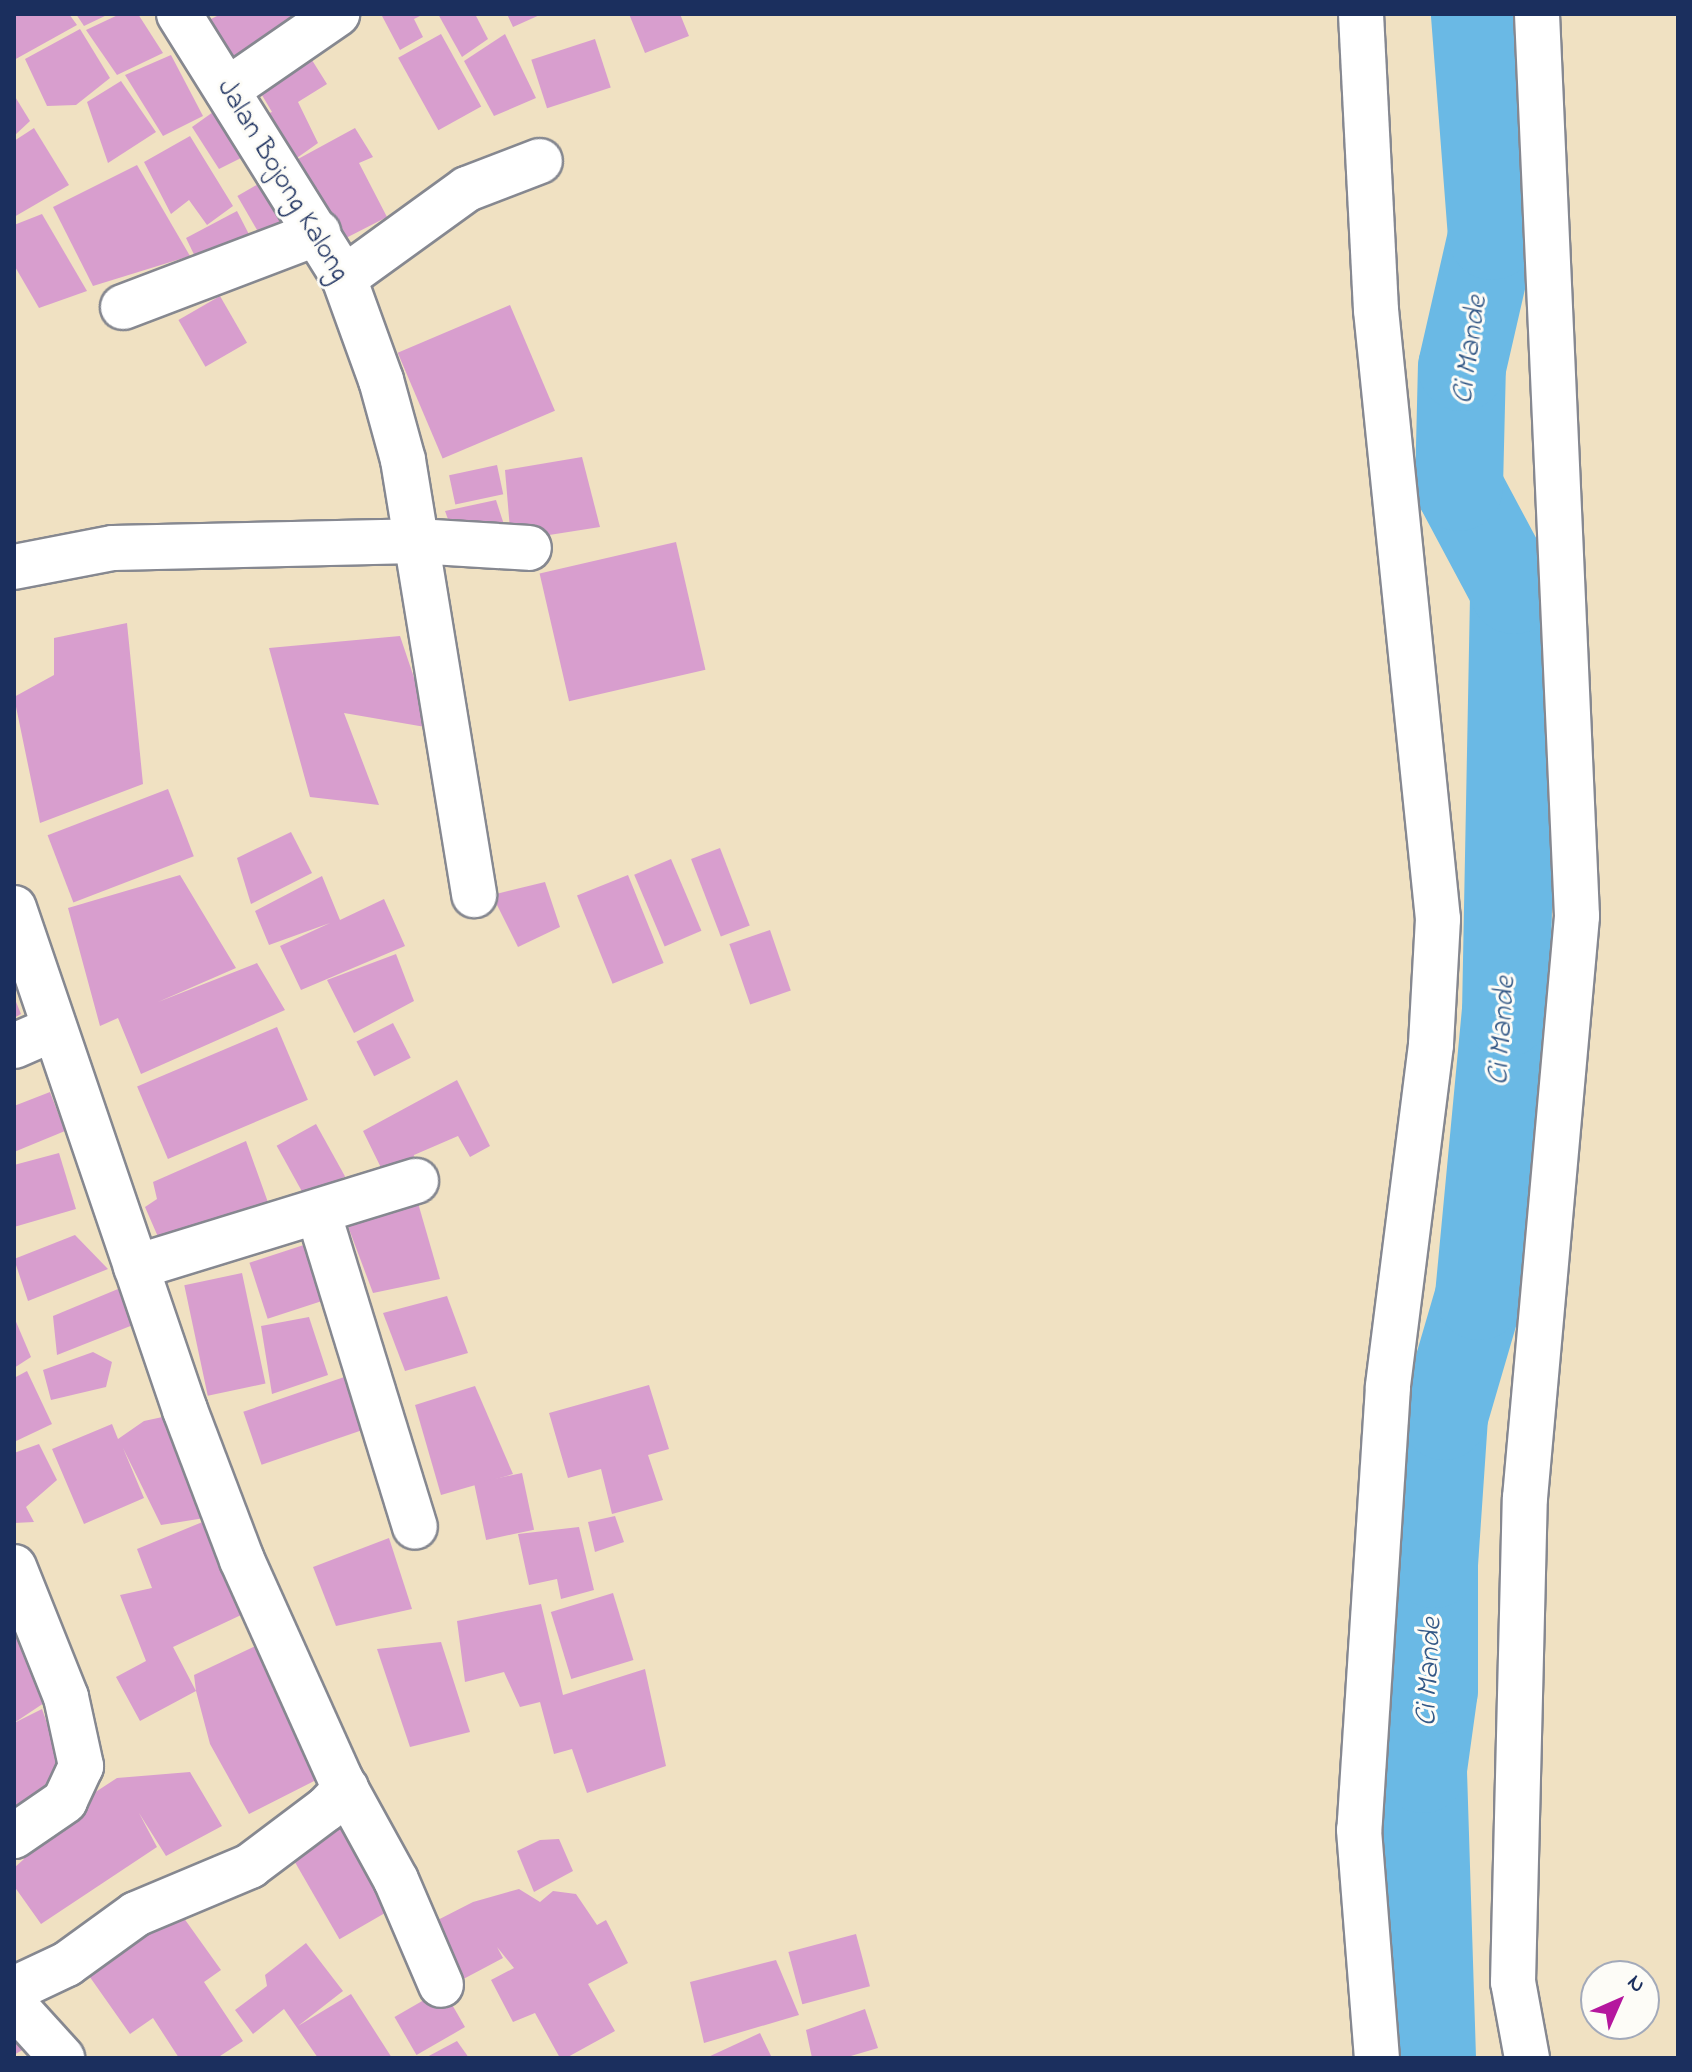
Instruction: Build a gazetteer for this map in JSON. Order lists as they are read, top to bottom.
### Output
{
  "streets": {
    "street": ["Jalan Bojong Kalong"]
  },
  "water": ["Ci Mande"],
  "north": "top right"
}
